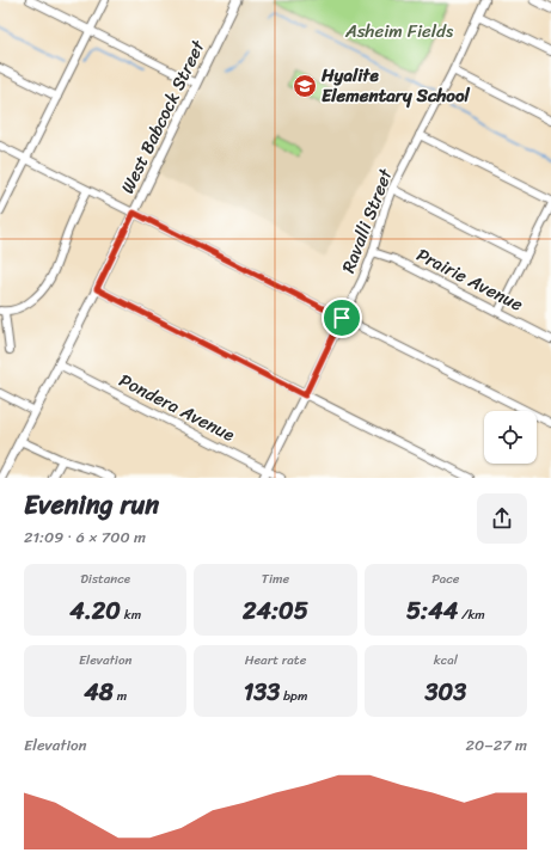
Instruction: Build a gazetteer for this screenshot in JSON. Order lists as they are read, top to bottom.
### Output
{
  "streets": {
    "street": [
      "West Babcock Street",
      "Ravalli Street",
      "Prairie Avenue",
      "Pondera Avenue"
    ]
  },
  "crossings": [
    ["West Babcock Street", "Pondera Avenue"],
    ["Ravalli Street", "Prairie Avenue"],
    ["Ravalli Street", "Pondera Avenue"]
  ],
  "parks": ["Asheim Fields"],
  "places": {
    "school or university": ["Hyalite Elementary School"]
  },
  "page": {
    "heading": ["Evening run", "21:09 · 6 × 700 m"],
    "stats": [
      ["Distance", "4.20 km"],
      ["Time", "24:05"],
      ["Pace", "5:44 /km"],
      ["Elevation", "48 m"],
      ["Heart rate", "133 bpm"],
      ["kcal", "303"]
    ],
    "chart": ["Elevation", "20–27 m"]
  }
}
